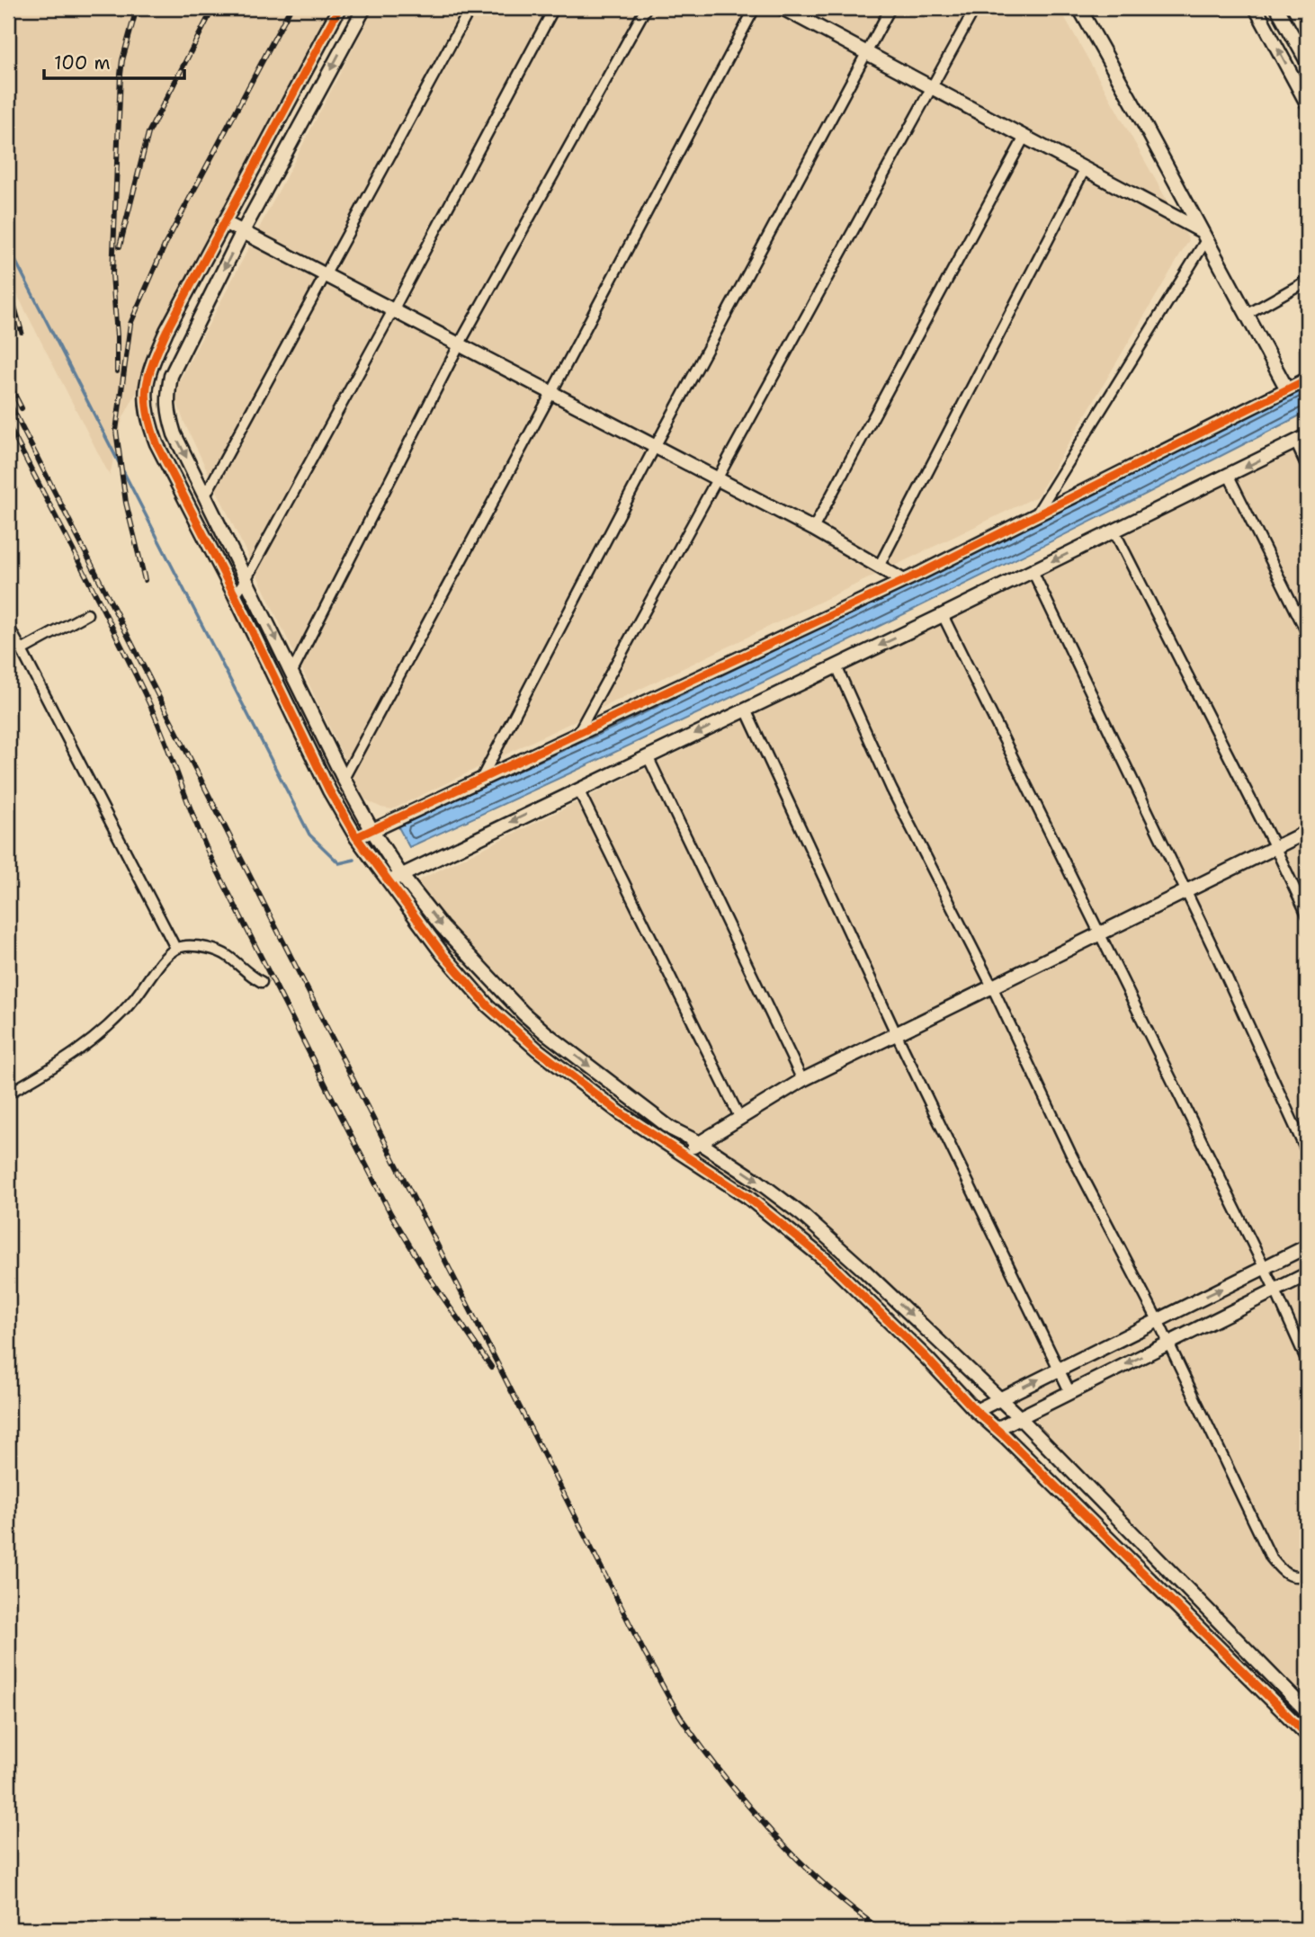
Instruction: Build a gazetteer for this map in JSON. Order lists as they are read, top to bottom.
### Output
{
  "scale_bar": "100 m"
}
